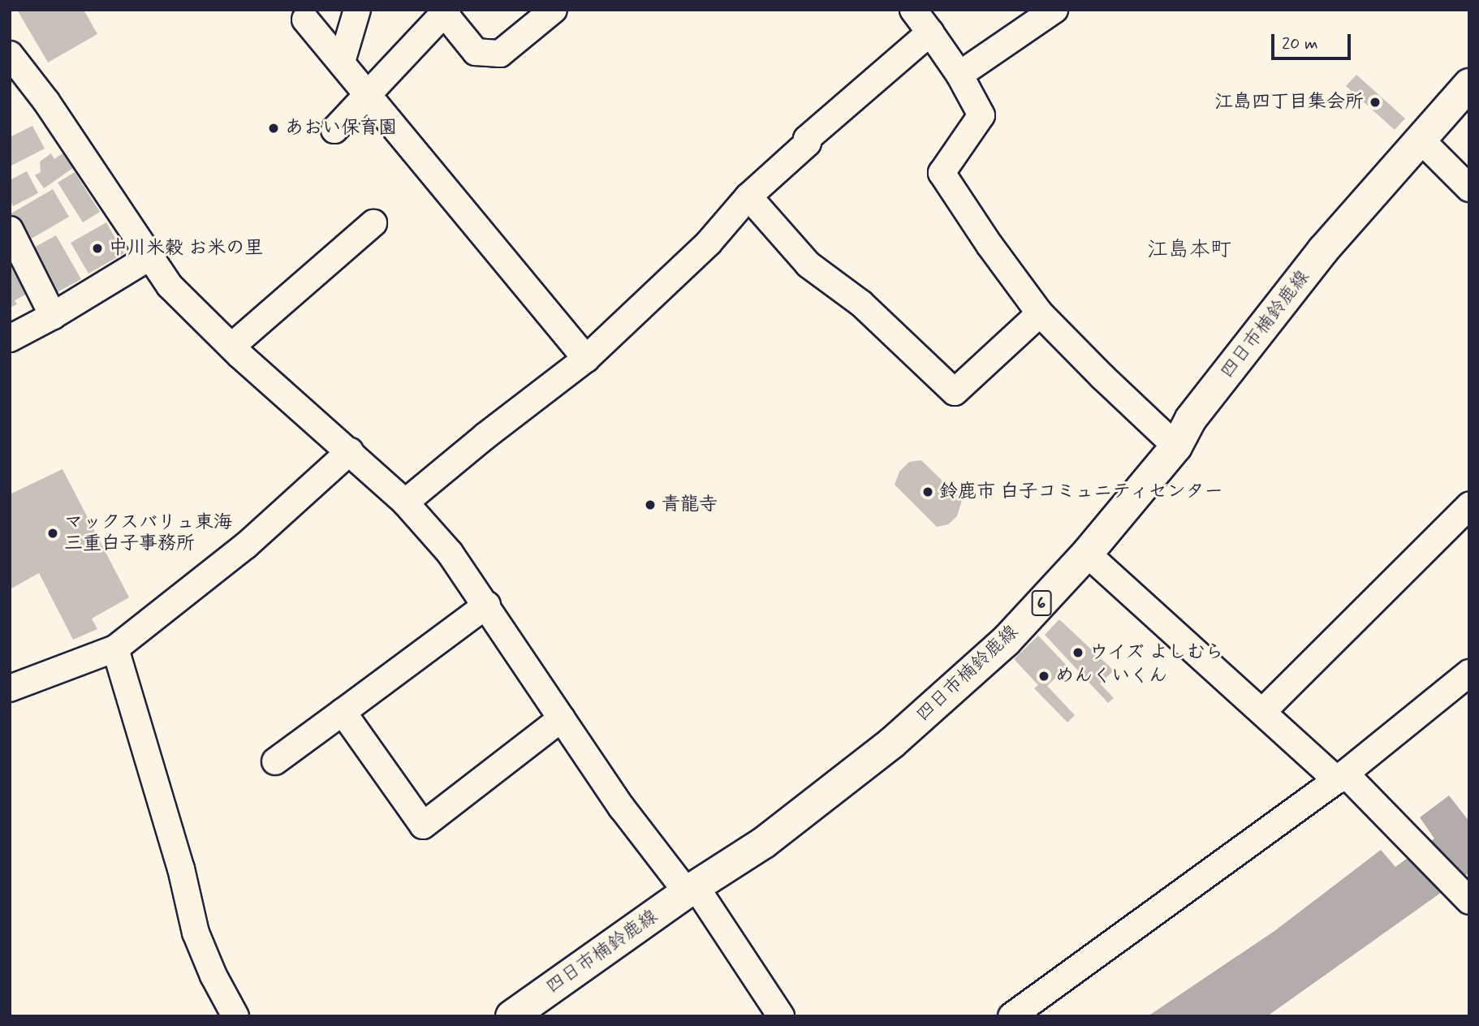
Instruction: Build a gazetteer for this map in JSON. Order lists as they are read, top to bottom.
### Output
{
  "streets": {
    "main road": ["四日市楠鈴鹿線", "6"]
  },
  "districts": ["江島本町"],
  "places": [
    "江島四丁目集会所",
    "あおい保育園",
    "中川米穀 お米の里",
    "鈴鹿市 白子コミュニティセンター",
    "青龍寺",
    "マックスバリュ東海 三重白子事務所",
    "ウイズ よしむら",
    "めんくいくん"
  ],
  "scale_bar": "20 m"
}
